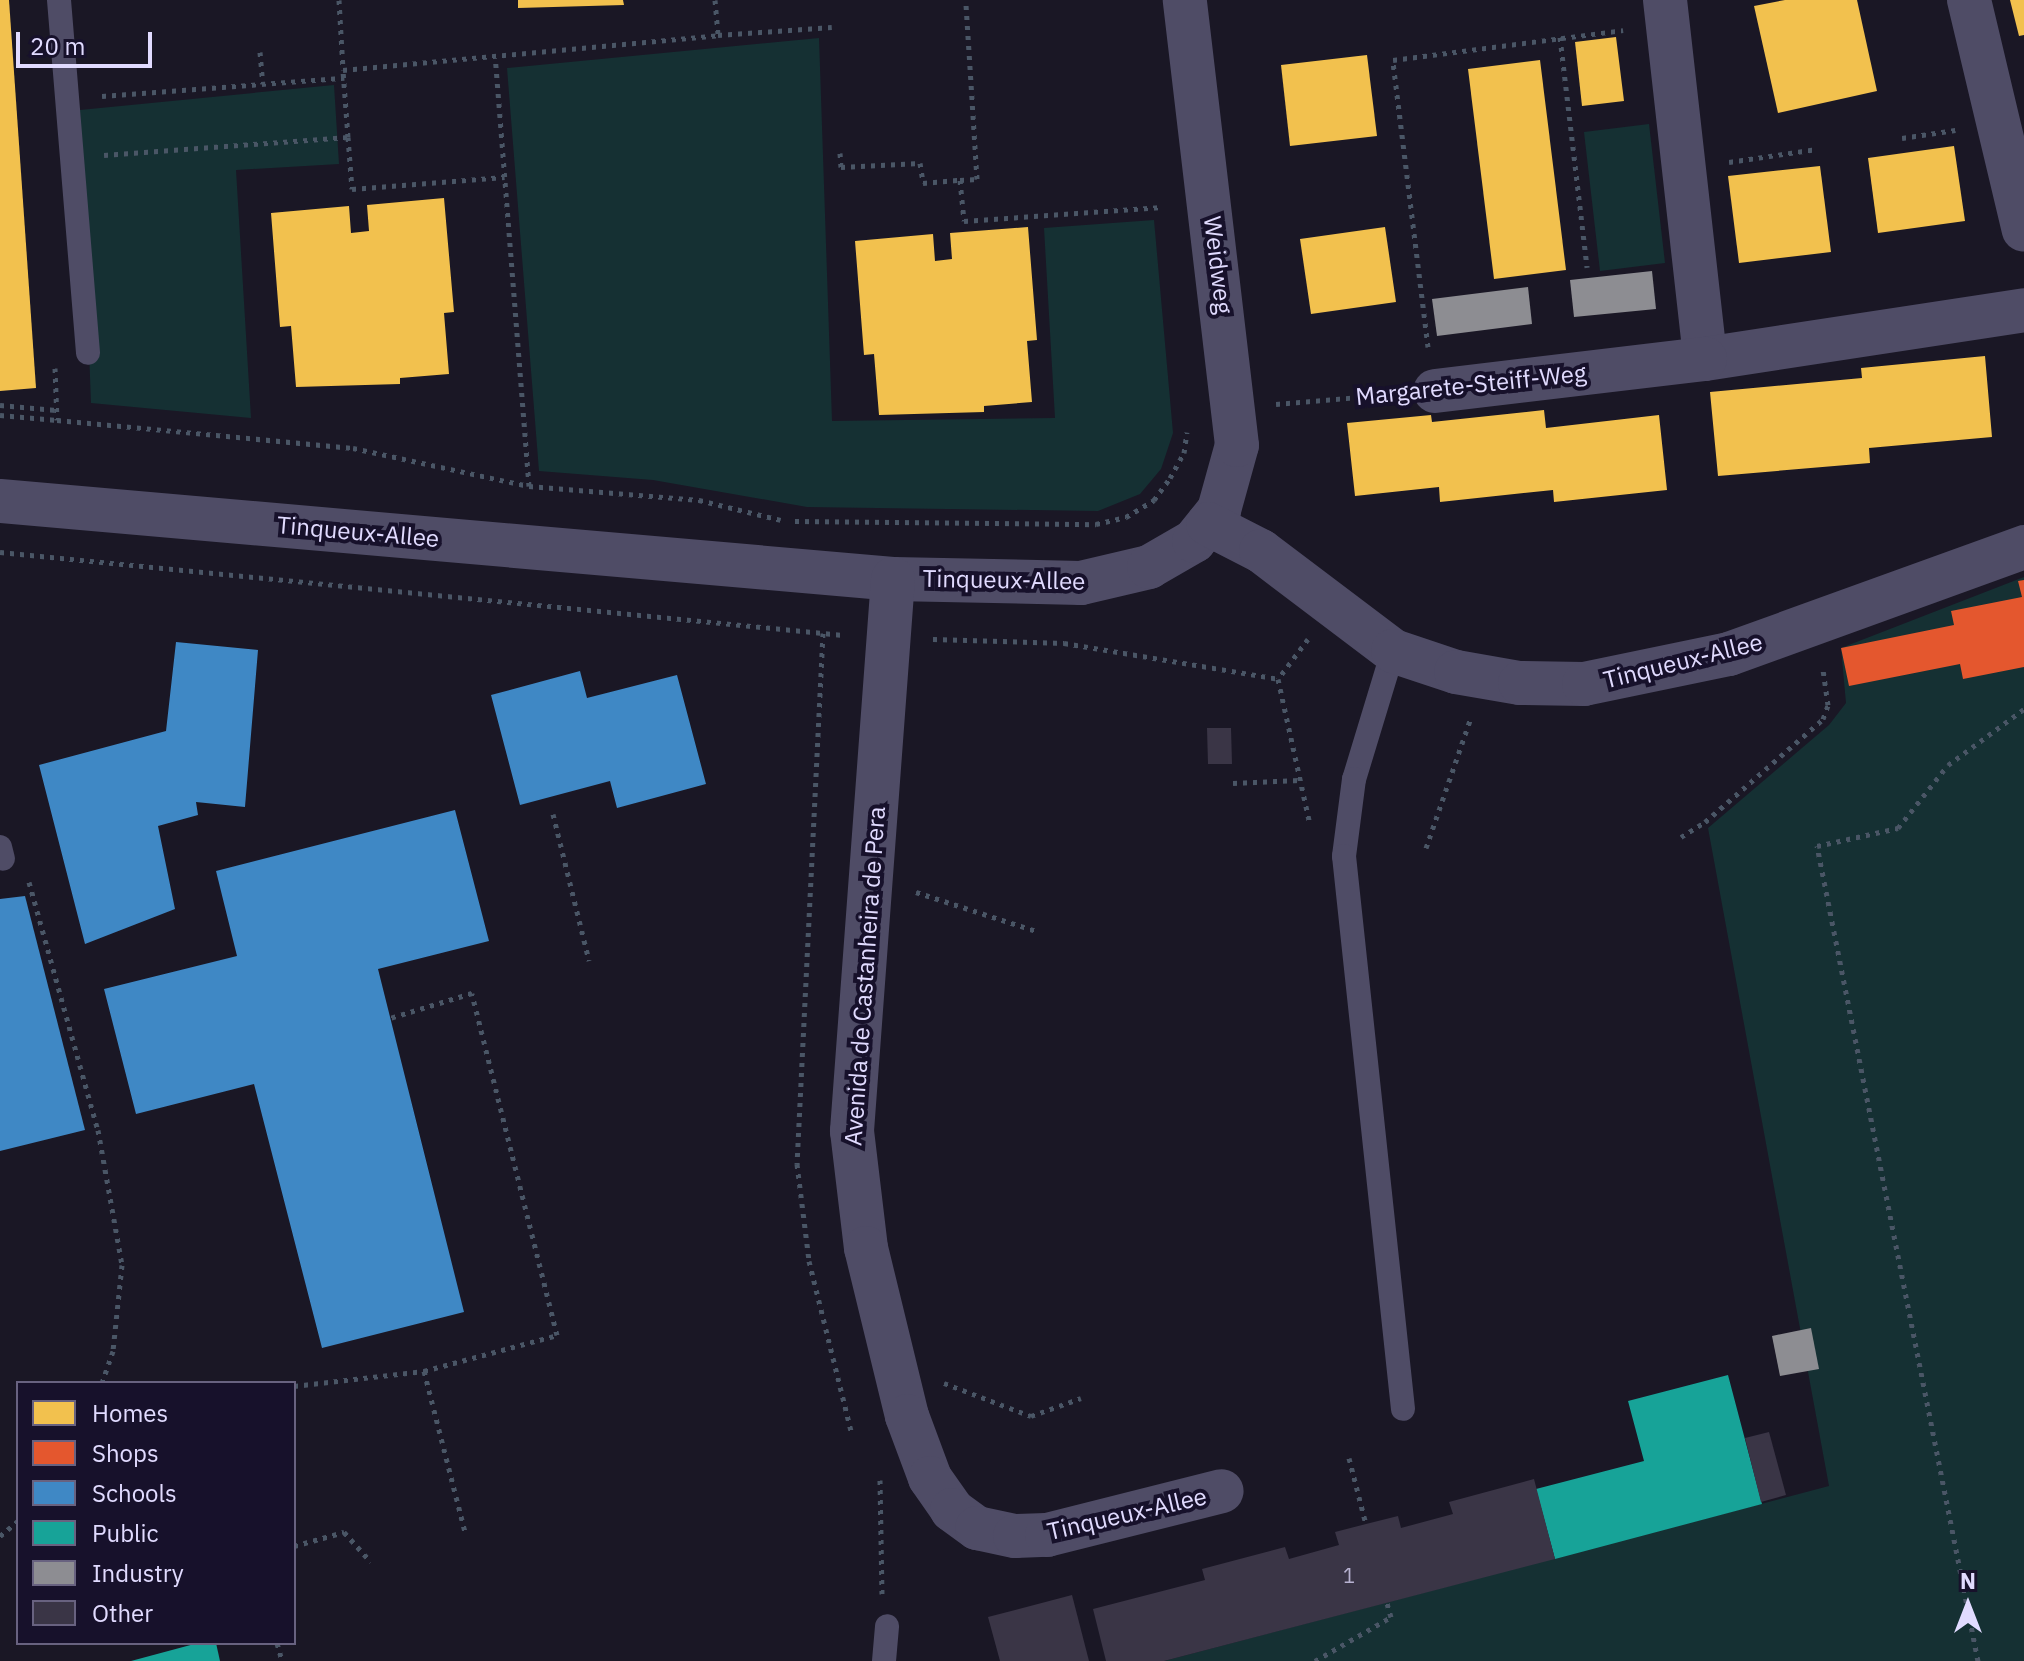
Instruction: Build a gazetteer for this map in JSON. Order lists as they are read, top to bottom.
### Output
{
  "streets": {
    "street": [
      "Weidweg",
      "Margarete-Steiff-Weg",
      "Tinqueux-Allee",
      "Avenida de Castanheira de Pera"
    ]
  },
  "crossings": [
    ["Weidweg", "Margarete-Steiff-Weg"],
    ["Weidweg", "Tinqueux-Allee"],
    ["Tinqueux-Allee", "Avenida de Castanheira de Pera"]
  ],
  "house_numbers": ["1"],
  "legend": [
    "Homes",
    "Shops",
    "Schools",
    "Public",
    "Industry",
    "Other"
  ],
  "scale_bar": "20 m",
  "north": "top"
}
